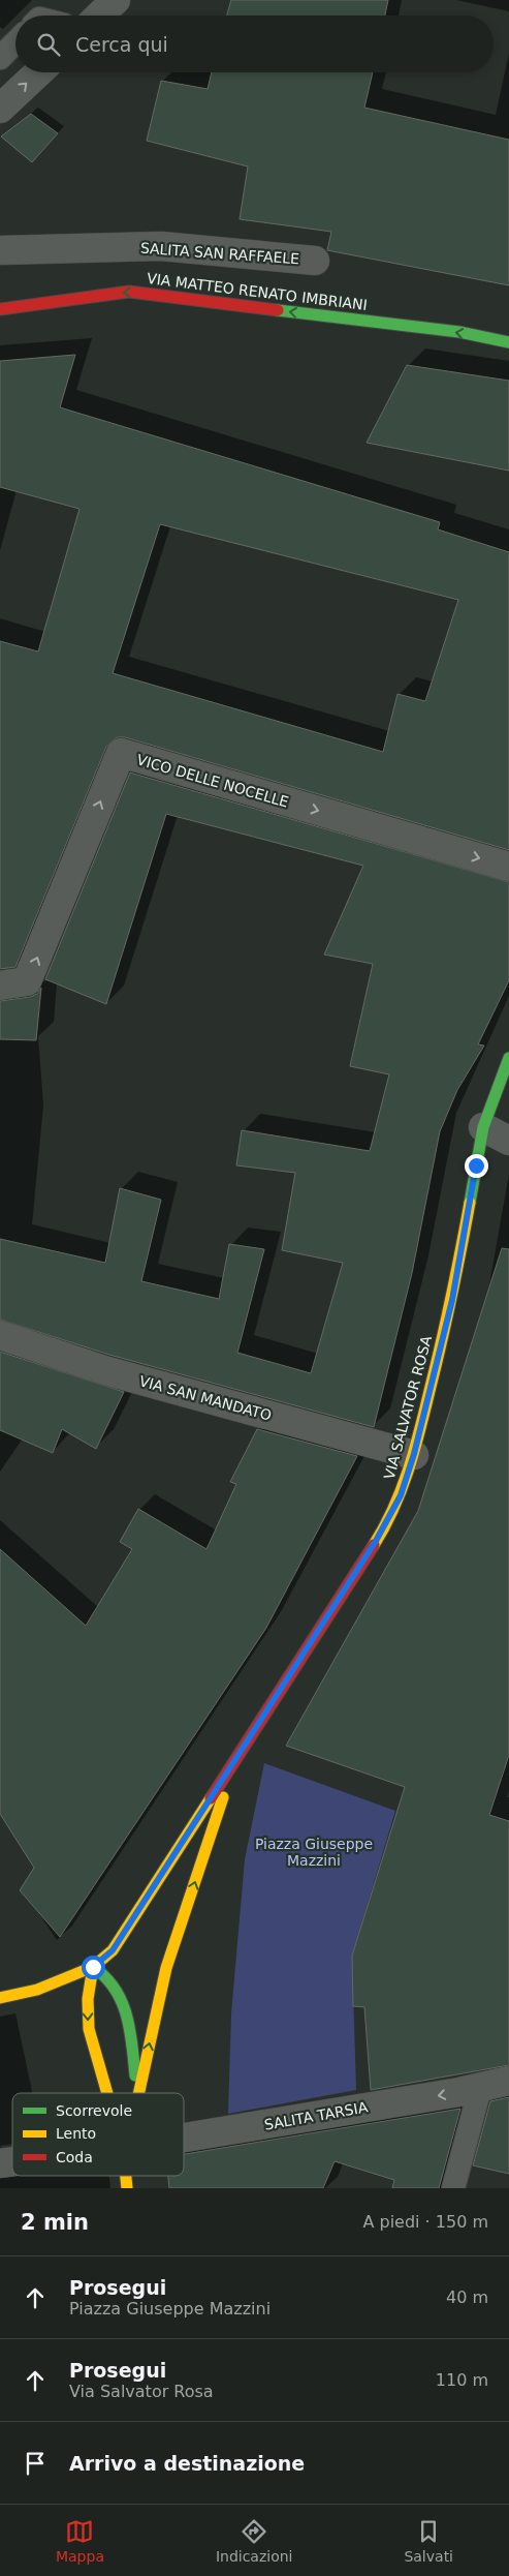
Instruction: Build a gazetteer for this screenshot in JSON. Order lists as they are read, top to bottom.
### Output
{
  "streets": {
    "main road": ["VIA MATTEO RENATO IMBRIANI", "VIA SALVATOR ROSA"],
    "street": [
      "SALITA SAN RAFFAELE",
      "VICO DELLE NOCELLE",
      "VIA SAN MANDATO",
      "SALITA TARSIA"
    ]
  },
  "crossings": [
    ["VIA SAN MANDATO", "VIA SALVATOR ROSA"]
  ],
  "one_way": ["VIA MATTEO RENATO IMBRIANI", "SALITA TARSIA"],
  "parks": ["Piazza Giuseppe Mazzini"],
  "legend": ["Scorrevole", "Lento", "Coda"],
  "page": {
    "search": "Cerca qui",
    "heading": ["2 min", "A piedi · 150 m"],
    "list": [
      ["Prosegui", "Piazza Giuseppe Mazzini", "40 m"],
      ["Prosegui", "Via Salvator Rosa", "110 m"],
      "Arrivo a destinazione"
    ],
    "nav": ["Mappa", "Indicazioni", "Salvati"]
  }
}
